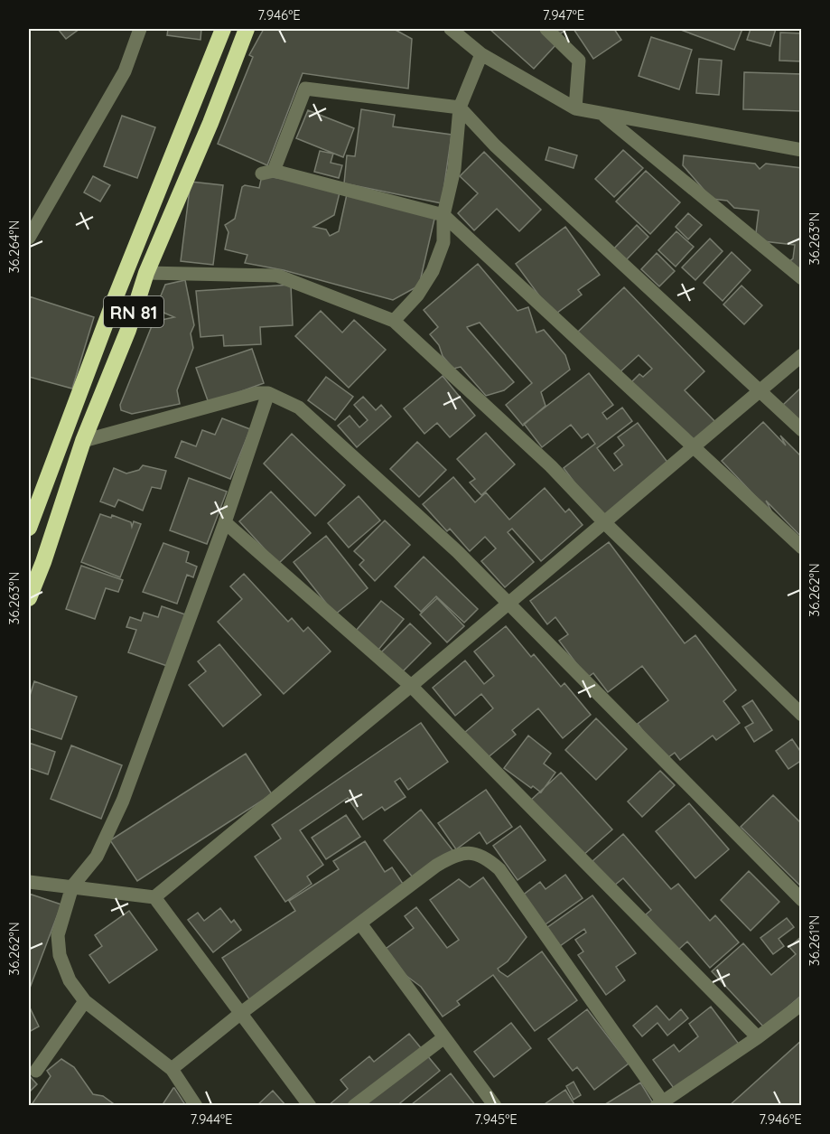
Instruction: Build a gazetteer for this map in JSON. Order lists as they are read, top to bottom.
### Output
{
  "streets": {
    "highway": ["RN 81"]
  },
  "coordinates": [
    "7.946°E",
    "7.947°E",
    "36.263°N",
    "36.264°N",
    "36.262°N",
    "36.261°N",
    "7.944°E",
    "7.945°E"
  ]
}
